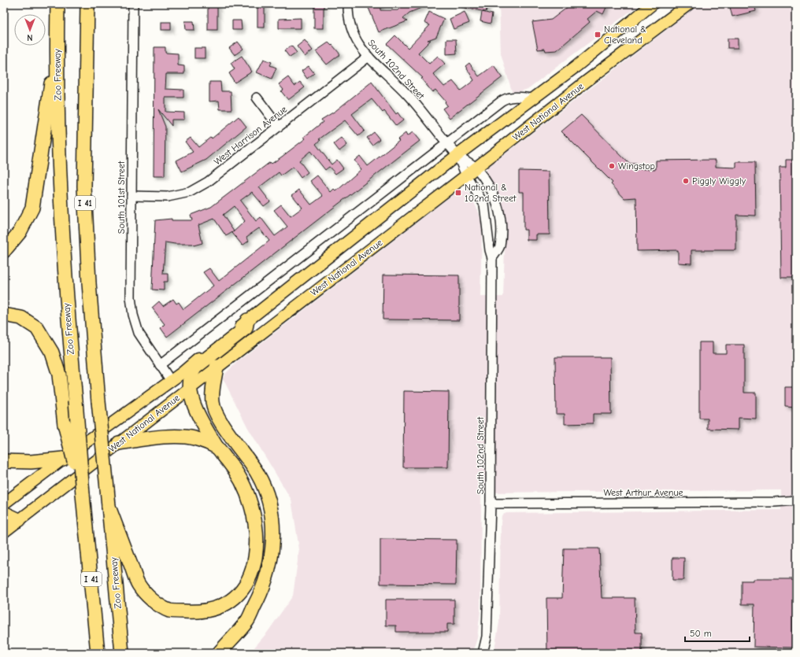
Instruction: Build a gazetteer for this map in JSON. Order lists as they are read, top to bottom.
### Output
{
  "streets": {
    "highway": ["Zoo Freeway", "I 41"],
    "main road": ["West National Avenue"],
    "street": [
      "South 102nd Street",
      "West Harrison Avenue",
      "South 101st Street",
      "West Arthur Avenue"
    ]
  },
  "crossings": [
    ["South 102nd Street", "West National Avenue"],
    ["South 102nd Street", "West Harrison Avenue"],
    ["South 102nd Street", "West Arthur Avenue"],
    ["West National Avenue", "South 101st Street"],
    ["West Harrison Avenue", "South 101st Street"]
  ],
  "places": {
    "transit": ["National & Cleveland", "National & 102nd Street"],
    "other": ["Wingstop", "Piggly Wiggly"]
  },
  "scale_bar": "50 m",
  "north": "bottom"
}
